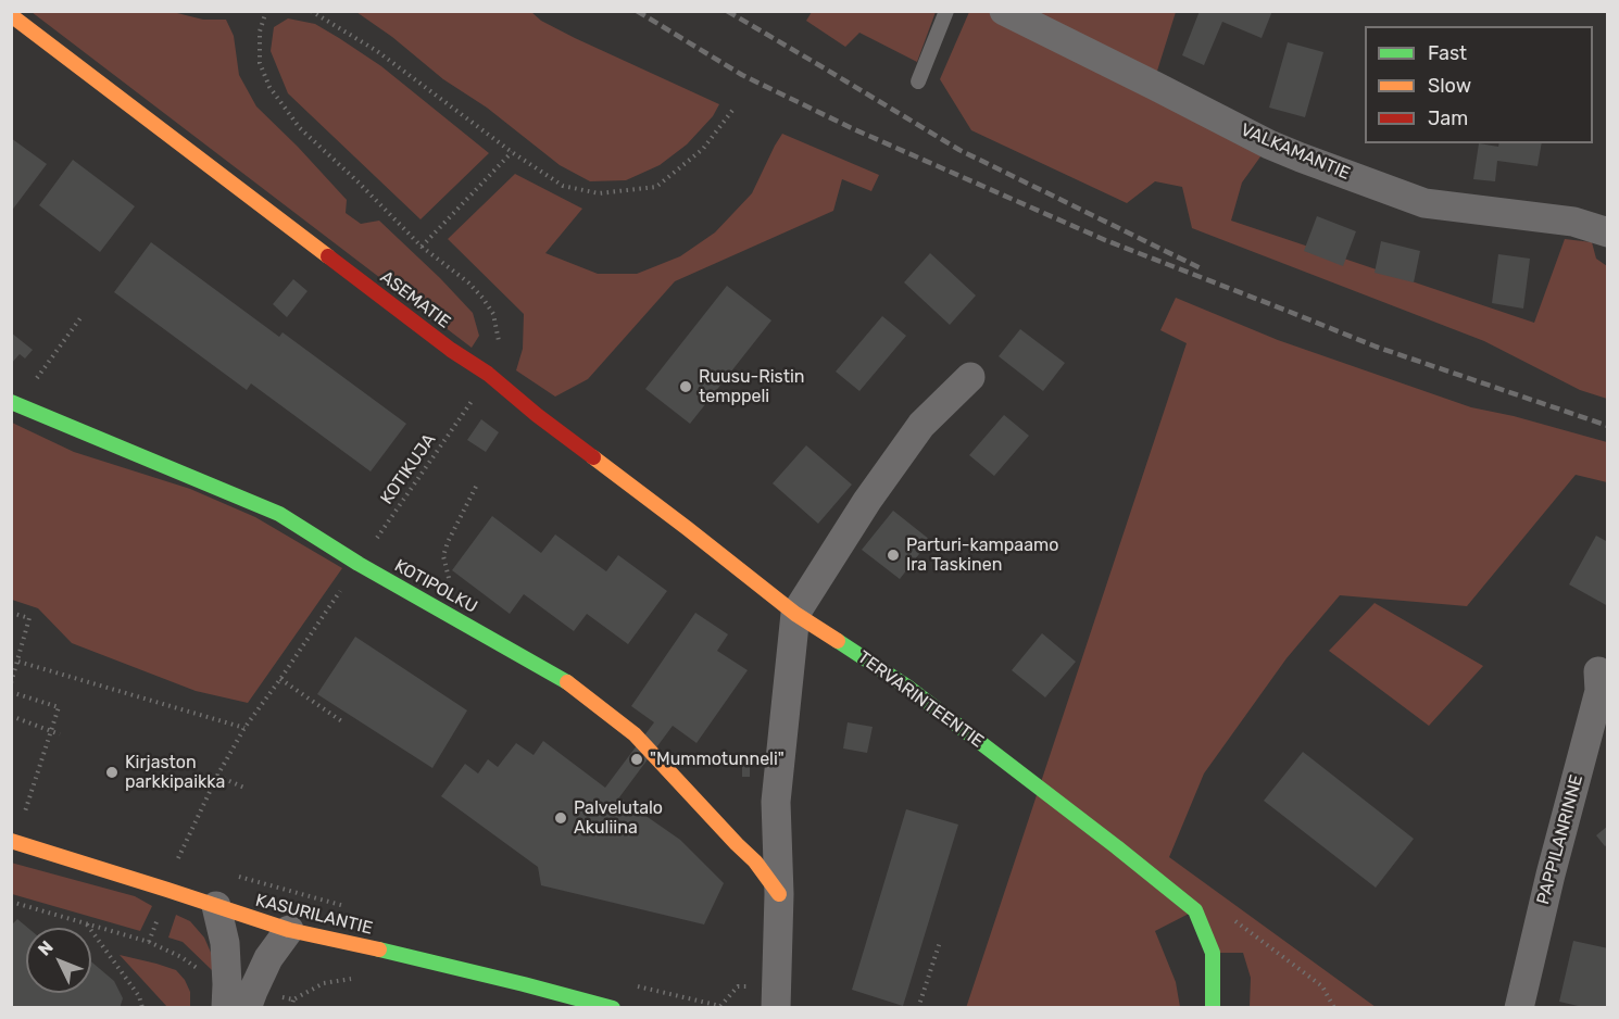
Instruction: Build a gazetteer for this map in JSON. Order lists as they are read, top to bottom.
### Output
{
  "streets": {
    "street": [
      "VALKAMANTIE",
      "ASEMATIE",
      "KOTIPOLKU",
      "TERVARINTEENTIE",
      "PAPPILANRINNE",
      "KASURILANTIE"
    ],
    "path": ["KOTIKUJA"]
  },
  "crossings": [
    ["ASEMATIE", "KOTIKUJA"],
    ["ASEMATIE", "TERVARINTEENTIE"],
    ["KOTIKUJA", "KOTIPOLKU"]
  ],
  "places": [
    "Ruusu-Ristin temppeli",
    "Parturi-kampaamo Ira Taskinen",
    "\"Mummotunneli\"",
    "Kirjaston parkkipaikka",
    "Palvelutalo Akuliina"
  ],
  "legend": ["Fast", "Slow", "Jam"],
  "north": "top left"
}
